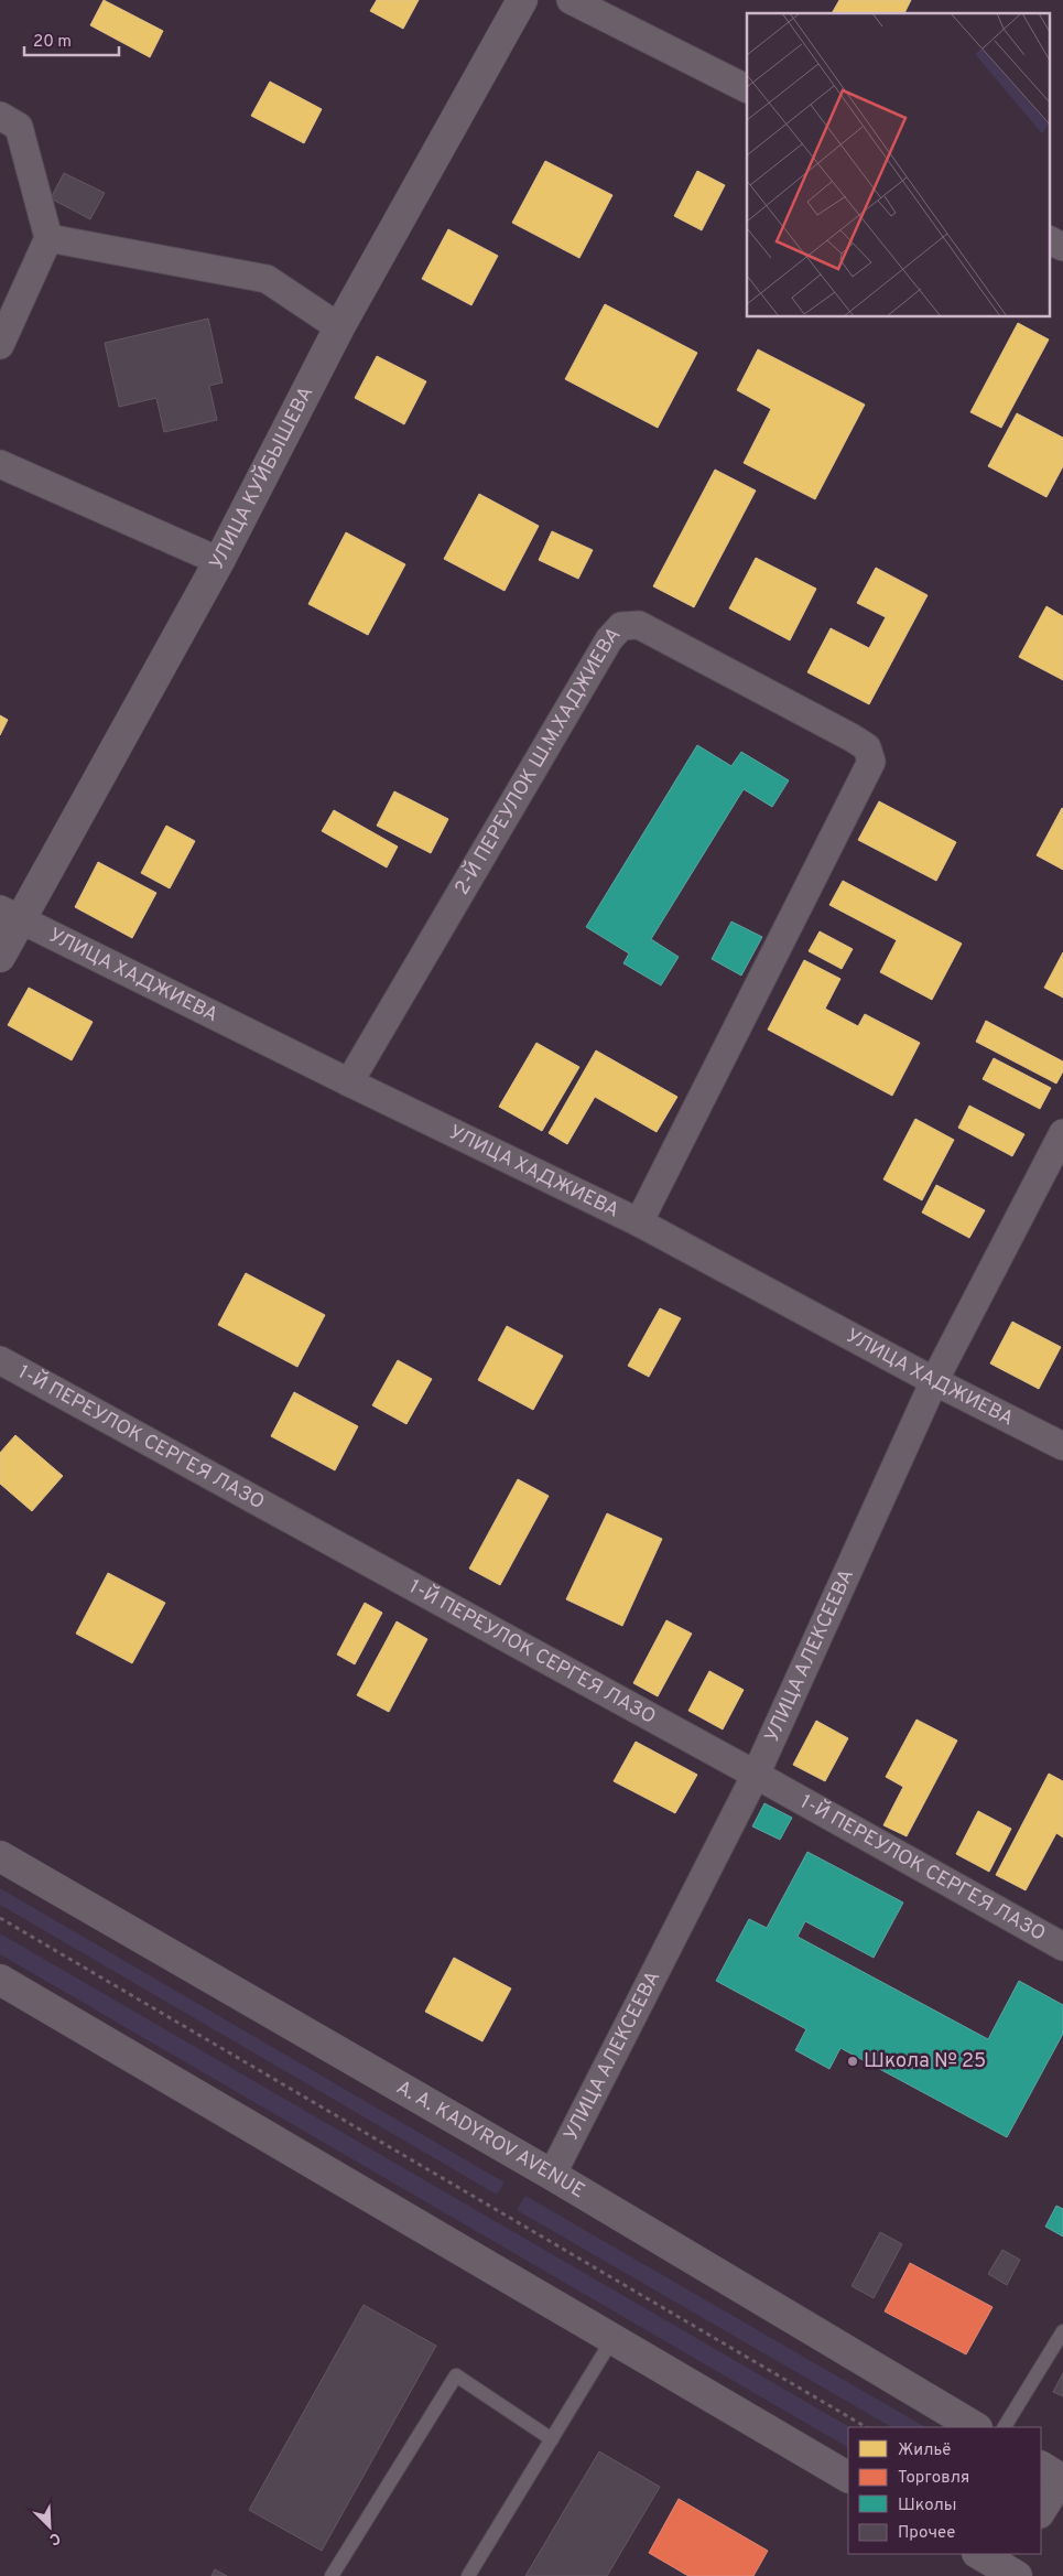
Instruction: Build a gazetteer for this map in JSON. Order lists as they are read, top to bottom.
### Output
{
  "streets": {
    "street": [
      "УЛИЦА КУЙБЫШЕВА",
      "2-Й ПЕРЕУЛОК Ш.М.ХАДЖИЕВА",
      "УЛИЦА ХАДЖИЕВА",
      "1-Й ПЕРЕУЛОК СЕРГЕЯ ЛАЗО",
      "УЛИЦА АЛЕКСЕЕВА",
      "A. A. KADYROV AVENUE"
    ]
  },
  "crossings": [
    ["УЛИЦА КУЙБЫШЕВА", "УЛИЦА ХАДЖИЕВА"],
    ["2-Й ПЕРЕУЛОК Ш.М.ХАДЖИЕВА", "УЛИЦА ХАДЖИЕВА"],
    ["УЛИЦА ХАДЖИЕВА", "УЛИЦА АЛЕКСЕЕВА"],
    ["1-Й ПЕРЕУЛОК СЕРГЕЯ ЛАЗО", "УЛИЦА АЛЕКСЕЕВА"],
    ["УЛИЦА АЛЕКСЕЕВА", "A. A. KADYROV AVENUE"]
  ],
  "places": ["Школа № 25"],
  "legend": [
    "Жильё",
    "Торговля",
    "Школы",
    "Прочее"
  ],
  "scale_bar": "20 m",
  "north": "bottom right"
}
